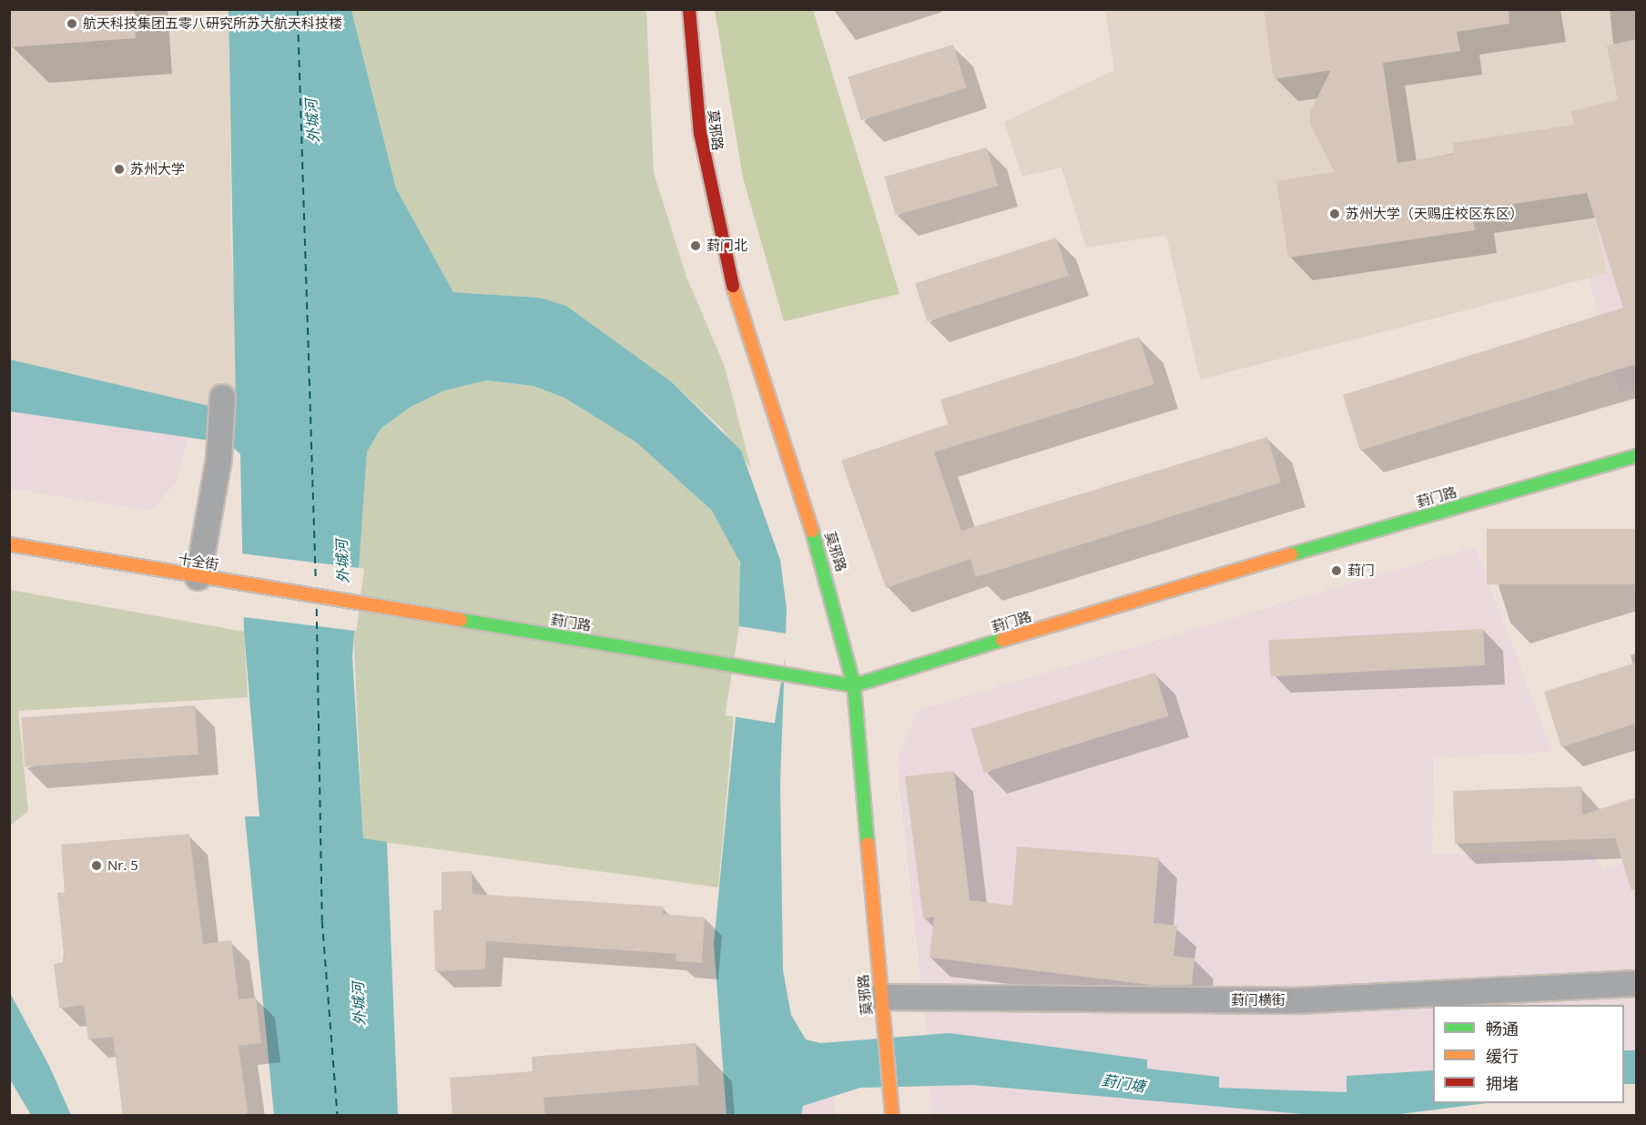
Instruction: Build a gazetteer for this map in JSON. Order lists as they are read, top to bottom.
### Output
{
  "streets": {
    "main road": ["莫邪路", "葑门路", "十全街"],
    "street": ["葑门横街"]
  },
  "crossings": [
    ["莫邪路", "葑门路"],
    ["莫邪路", "葑门横街"],
    ["葑门路", "十全街"]
  ],
  "water": ["外城河", "葑门塘"],
  "places": [
    "航天科技集团五零八研究所苏大航天科技楼",
    "苏州大学",
    "苏州大学（天赐庄校区东区）",
    "葑门北",
    "葑门",
    "Nr. 5"
  ],
  "legend": ["畅通", "缓行", "拥堵"]
}
